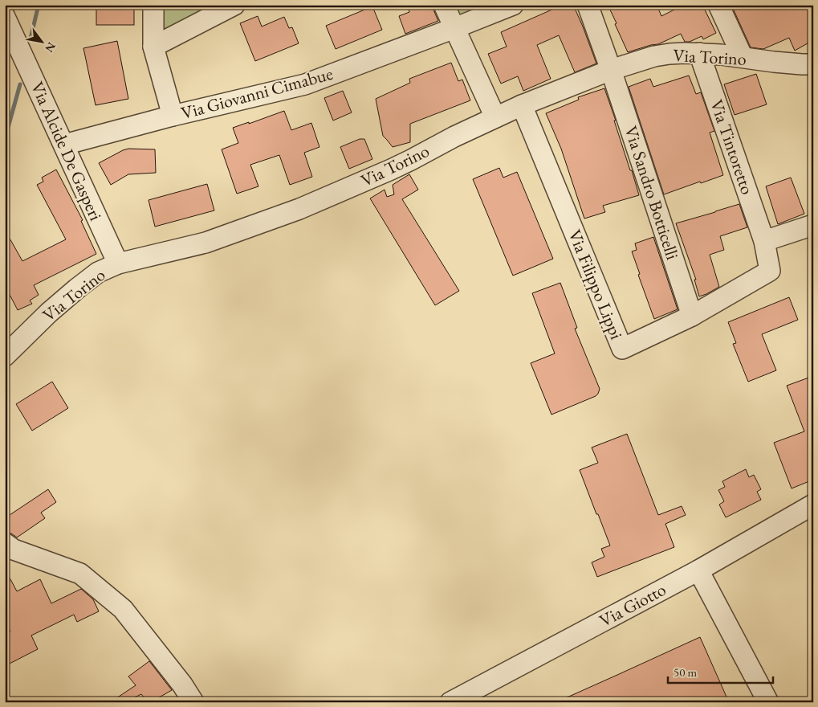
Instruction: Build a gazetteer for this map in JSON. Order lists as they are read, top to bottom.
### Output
{
  "streets": {
    "street": [
      "Via Torino",
      "Via Giovanni Cimabue",
      "Via Tintoretto",
      "Via Alcide De Gasperi",
      "Via Sandro Botticelli",
      "Via Filippo Lippi",
      "Via Giotto"
    ]
  },
  "crossings": [
    ["Via Torino", "Via Tintoretto"],
    ["Via Torino", "Via Alcide De Gasperi"],
    ["Via Torino", "Via Sandro Botticelli"],
    ["Via Torino", "Via Filippo Lippi"],
    ["Via Giovanni Cimabue", "Via Alcide De Gasperi"],
    ["Via Tintoretto", "Via Filippo Lippi"],
    ["Via Sandro Botticelli", "Via Filippo Lippi"]
  ],
  "scale_bar": "50 m",
  "north": "bottom right"
}
